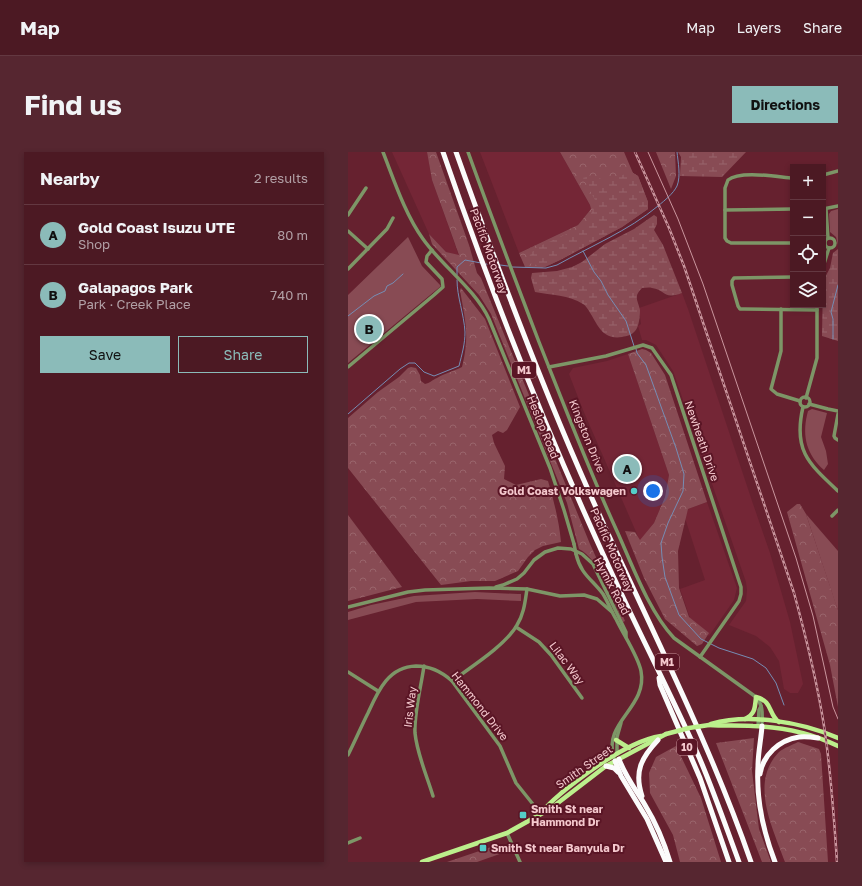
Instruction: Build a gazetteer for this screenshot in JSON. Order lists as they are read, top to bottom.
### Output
{
  "streets": {
    "highway": ["Pacific Motorway", "M1", "10"],
    "main road": ["Smith Street"],
    "street": [
      "Heslop Road",
      "Kingston Drive",
      "Newheath Drive",
      "Hymix Road",
      "Lilac Way",
      "Hammond Drive",
      "Iris Way"
    ]
  },
  "crossings": [
    ["Pacific Motorway", "10"],
    ["Heslop Road", "Hymix Road"],
    ["Heslop Road", "Smith Street"],
    ["Kingston Drive", "Newheath Drive"],
    ["Kingston Drive", "Smith Street"],
    ["Hammond Drive", "Iris Way"],
    ["Hammond Drive", "Smith Street"]
  ],
  "places": {
    "other": ["Gold Coast Volkswagen"],
    "transit": ["Smith St near Hammond Dr", "Smith St near Banyula Dr"]
  },
  "page": {
    "header": "Map",
    "nav": ["Map", "Layers", "Share"],
    "buttons": [
      "Directions",
      ["Save", "Share"]
    ],
    "title": "Find us",
    "heading": ["Nearby", "2 results"],
    "map_buttons": ["+", "−"],
    "list": [
      {
        "mark": "A",
        "name": "Gold Coast Isuzu UTE",
        "note": "Shop",
        "value": "80 m"
      },
      {
        "mark": "B",
        "name": "Galapagos Park",
        "note": "Park · Creek Place",
        "value": "740 m"
      }
    ],
    "pins": ["B", "A"]
  }
}
